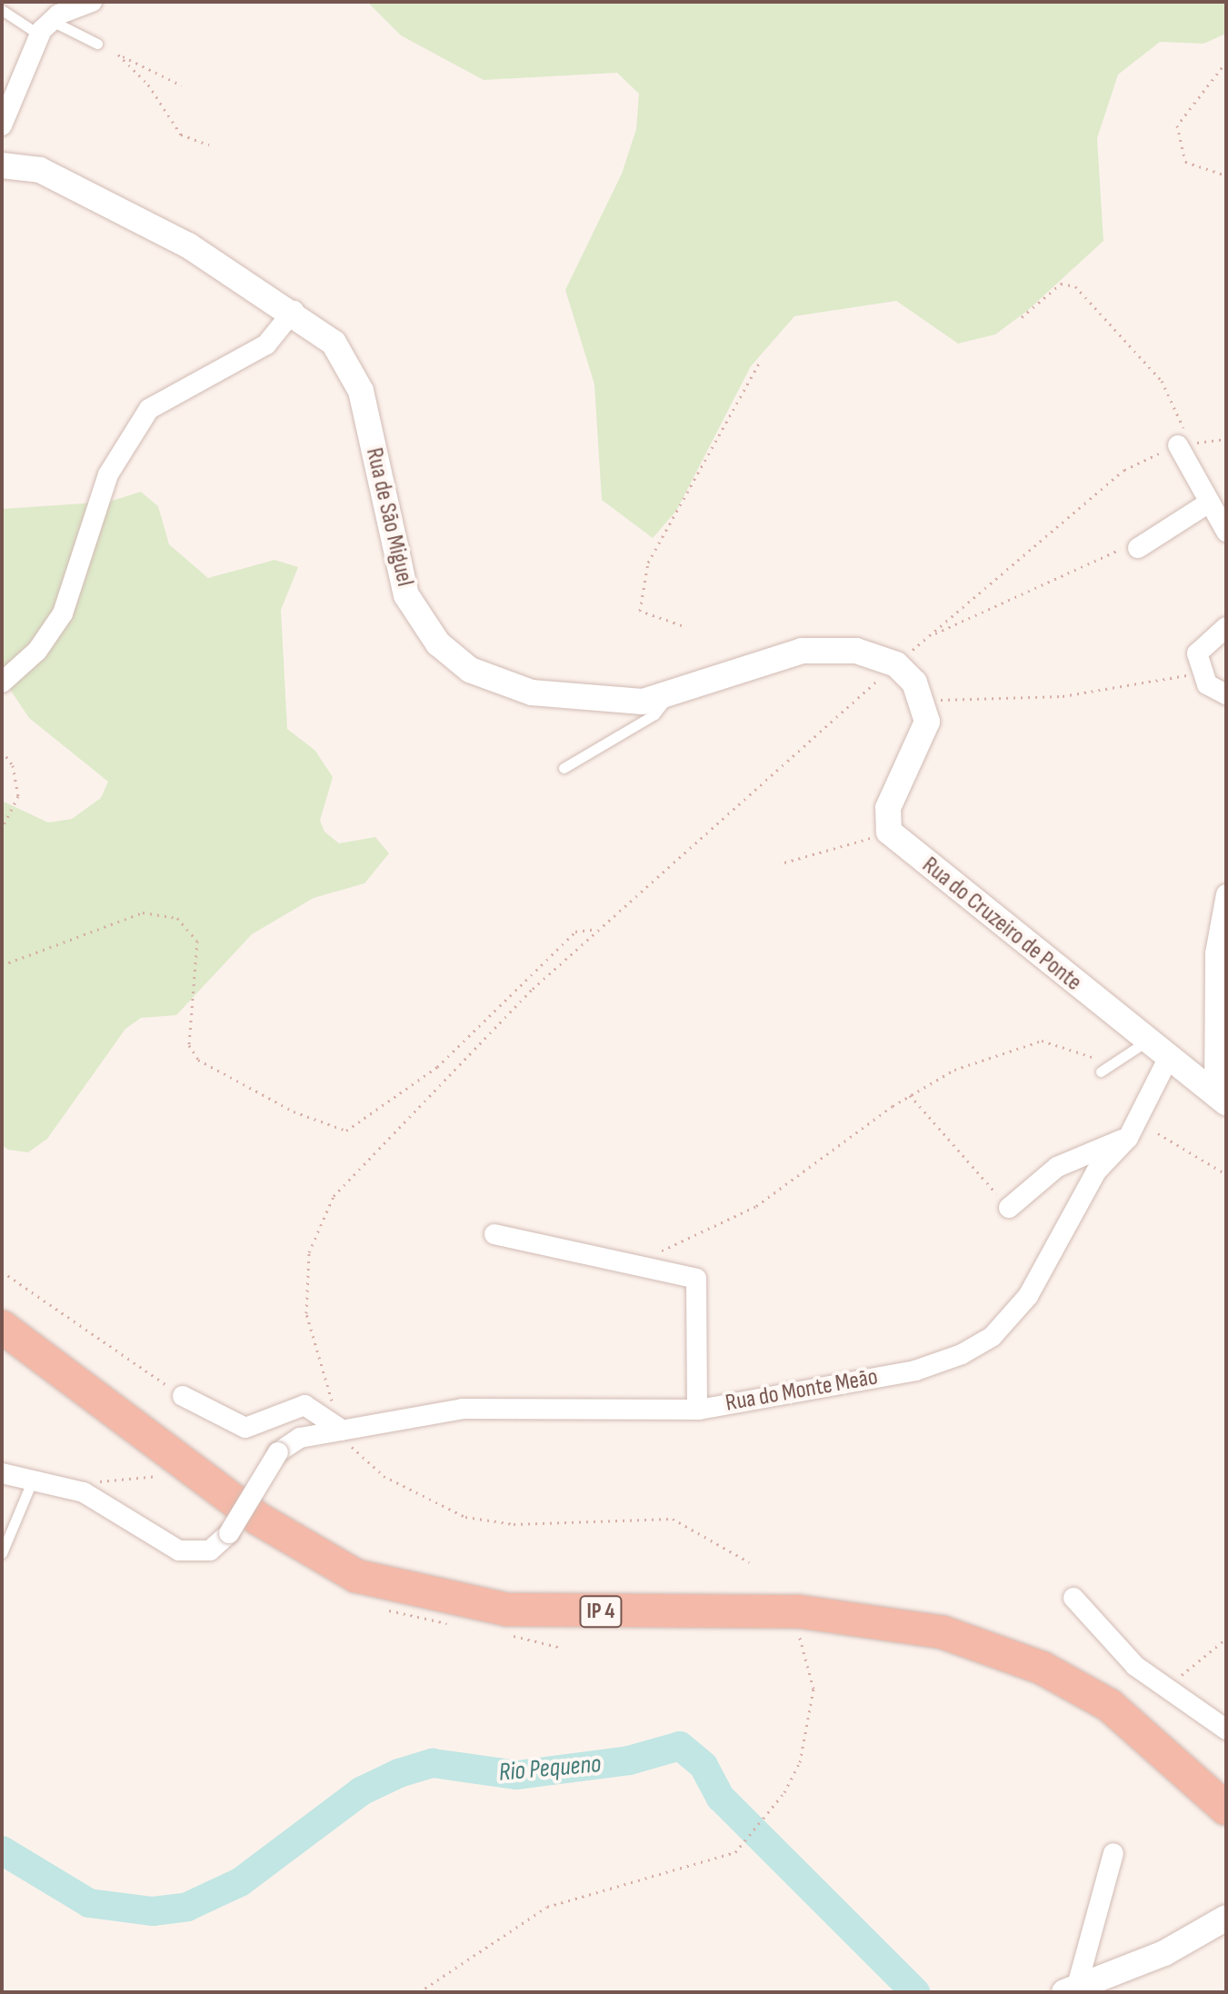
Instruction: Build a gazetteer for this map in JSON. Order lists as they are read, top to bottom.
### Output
{
  "streets": {
    "highway": ["IP 4"],
    "street": ["Rua de São Miguel", "Rua do Cruzeiro de Ponte", "Rua do Monte Meão"]
  },
  "crossings": [
    ["Rua do Cruzeiro de Ponte", "Rua do Monte Meão"]
  ],
  "water": ["Rio Pequeno"]
}
